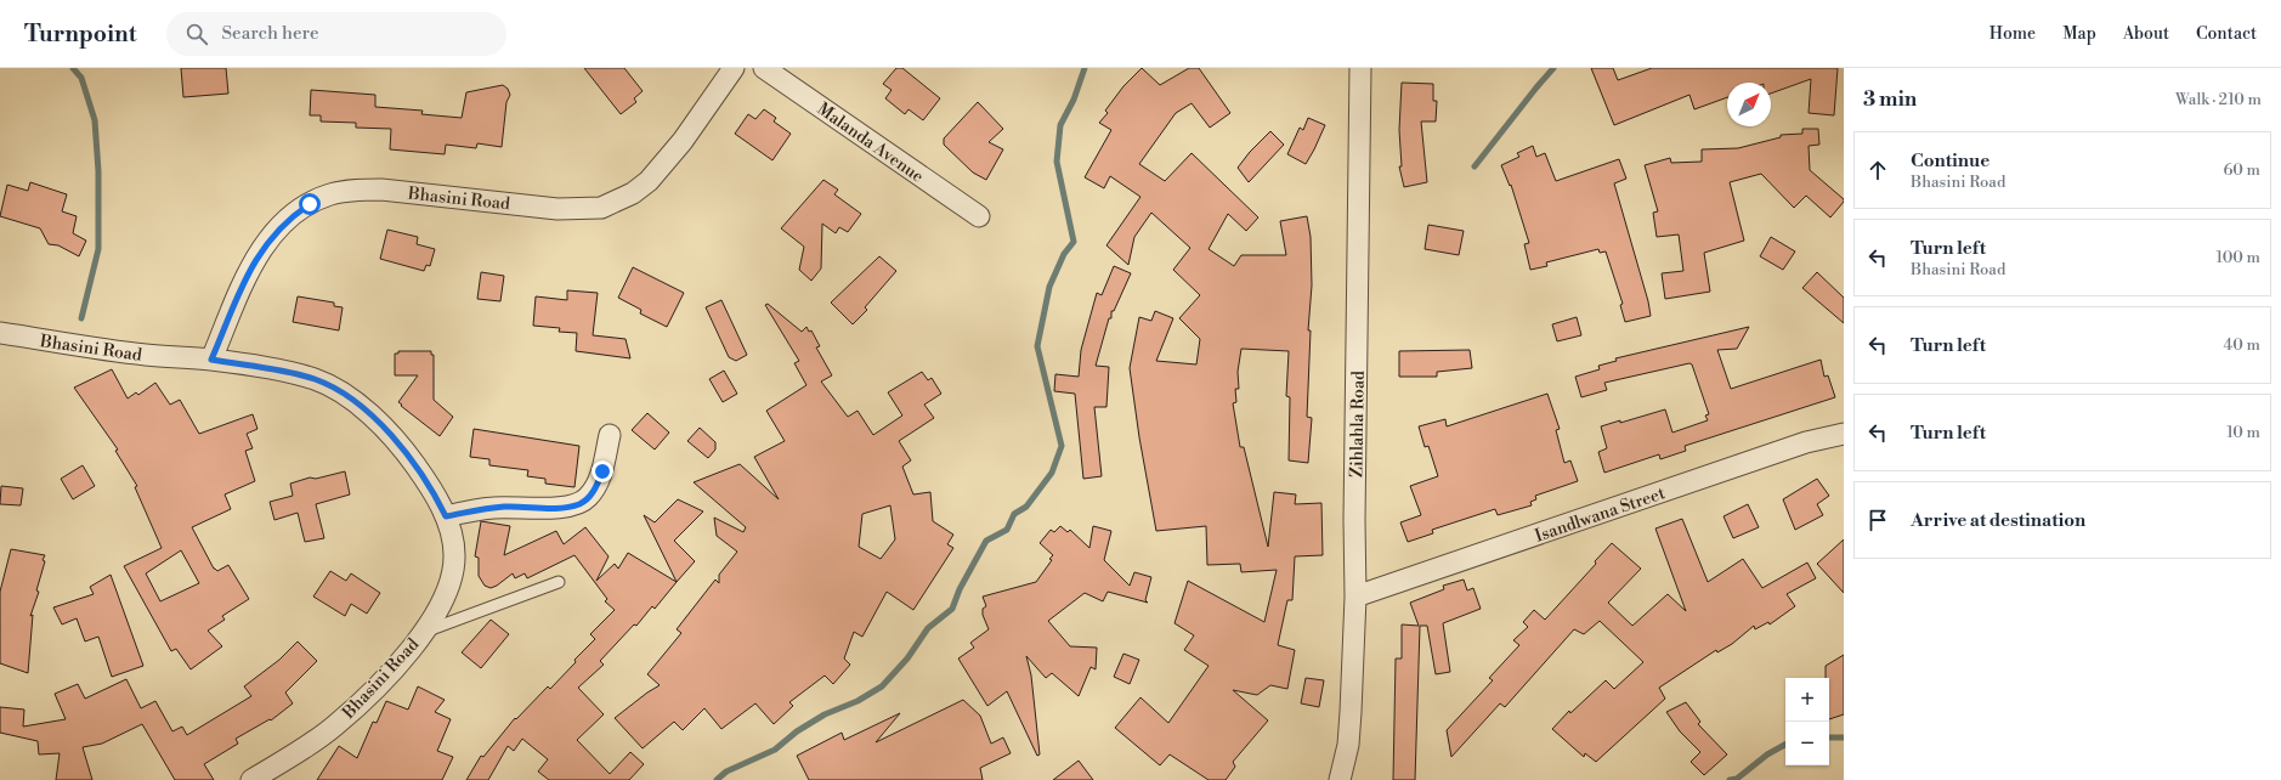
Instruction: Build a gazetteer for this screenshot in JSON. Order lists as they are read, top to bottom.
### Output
{
  "streets": {
    "street": [
      "Malanda Avenue",
      "Bhasini Road",
      "Zihlahla Road",
      "Isandlwana Street"
    ]
  },
  "crossings": [
    ["Zihlahla Road", "Isandlwana Street"]
  ],
  "north": "top right",
  "page": {
    "header": "Turnpoint",
    "search": "Search here",
    "nav": [
      "Home",
      "Map",
      "About",
      "Contact"
    ],
    "heading": ["3 min", "Walk · 210 m"],
    "list": [
      ["Continue", "Bhasini Road", "60 m"],
      ["Turn left", "Bhasini Road", "100 m"],
      ["Turn left", "40 m"],
      ["Turn left", "10 m"],
      "Arrive at destination"
    ],
    "map_buttons": ["+", "−"]
  }
}
